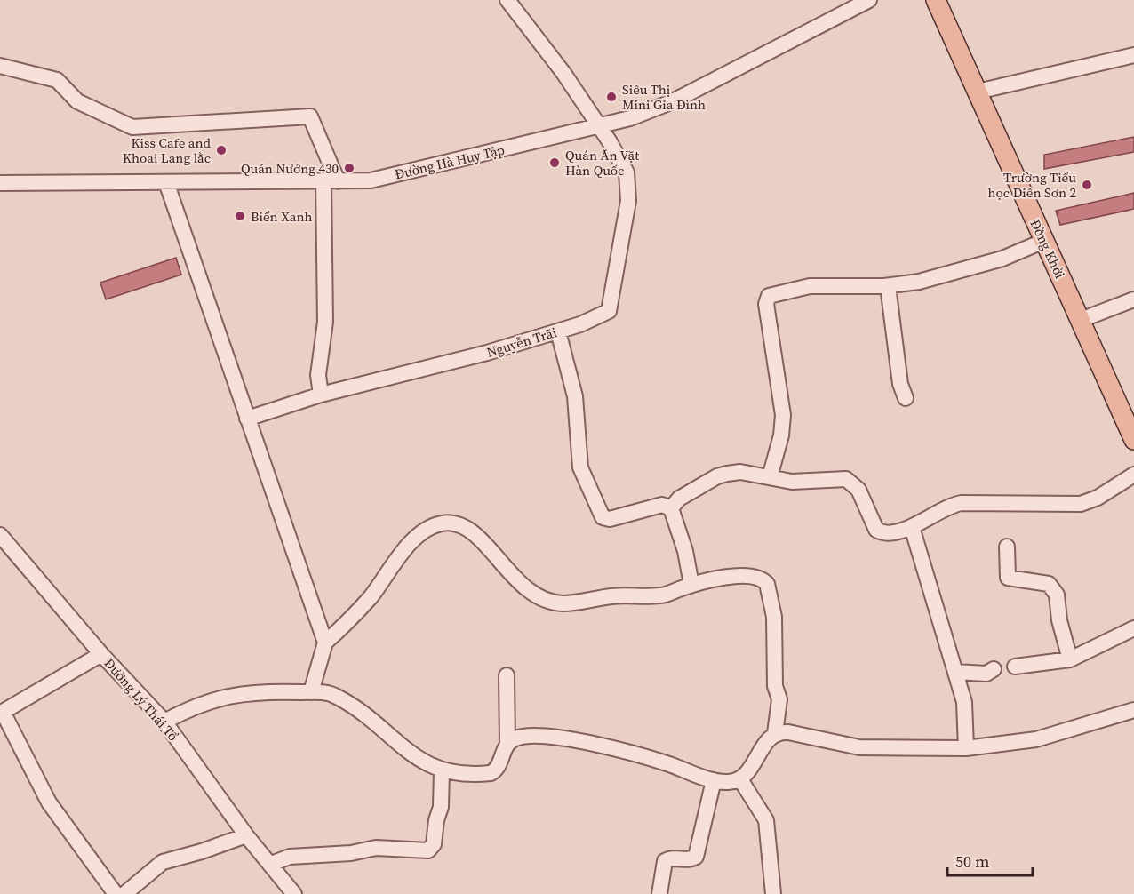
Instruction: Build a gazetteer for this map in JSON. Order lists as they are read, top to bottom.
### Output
{
  "streets": {
    "main road": ["Đồng Khởi"],
    "street": ["Đường Hà Huy Tập", "Nguyễn Trãi", "Đường Lý Thái Tổ"]
  },
  "crossings": [
    ["Đường Hà Huy Tập", "Nguyễn Trãi"]
  ],
  "places": [
    "Siêu Thị Mini Gia Đình",
    "Kiss Cafe and Khoai Lang lằc",
    "Quán Ăn Vặt Hàn Quốc",
    "Quán Nướng 430",
    "Trường Tiểu học Diên Sơn 2",
    "Biển Xanh"
  ],
  "scale_bar": "50 m"
}
